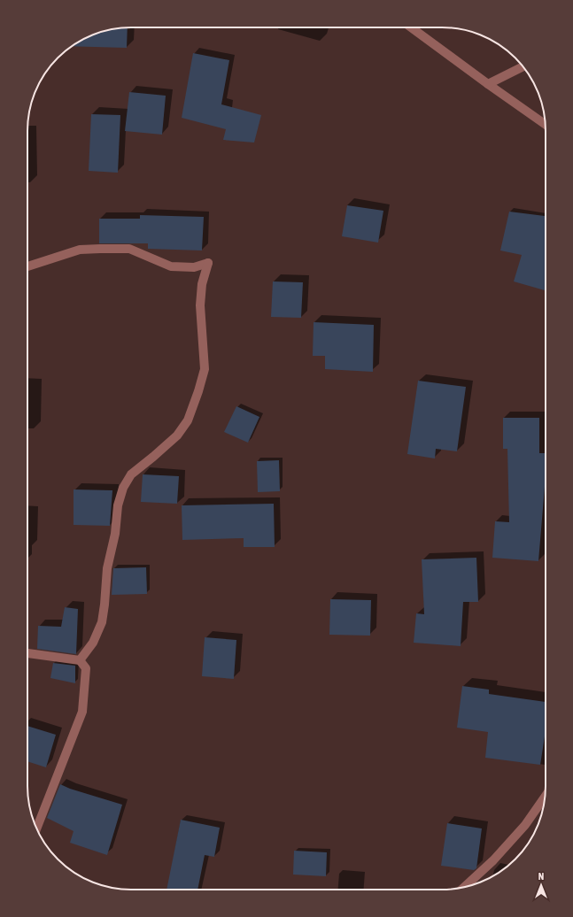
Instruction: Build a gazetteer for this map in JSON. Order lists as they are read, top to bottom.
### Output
{
  "north": "top"
}
